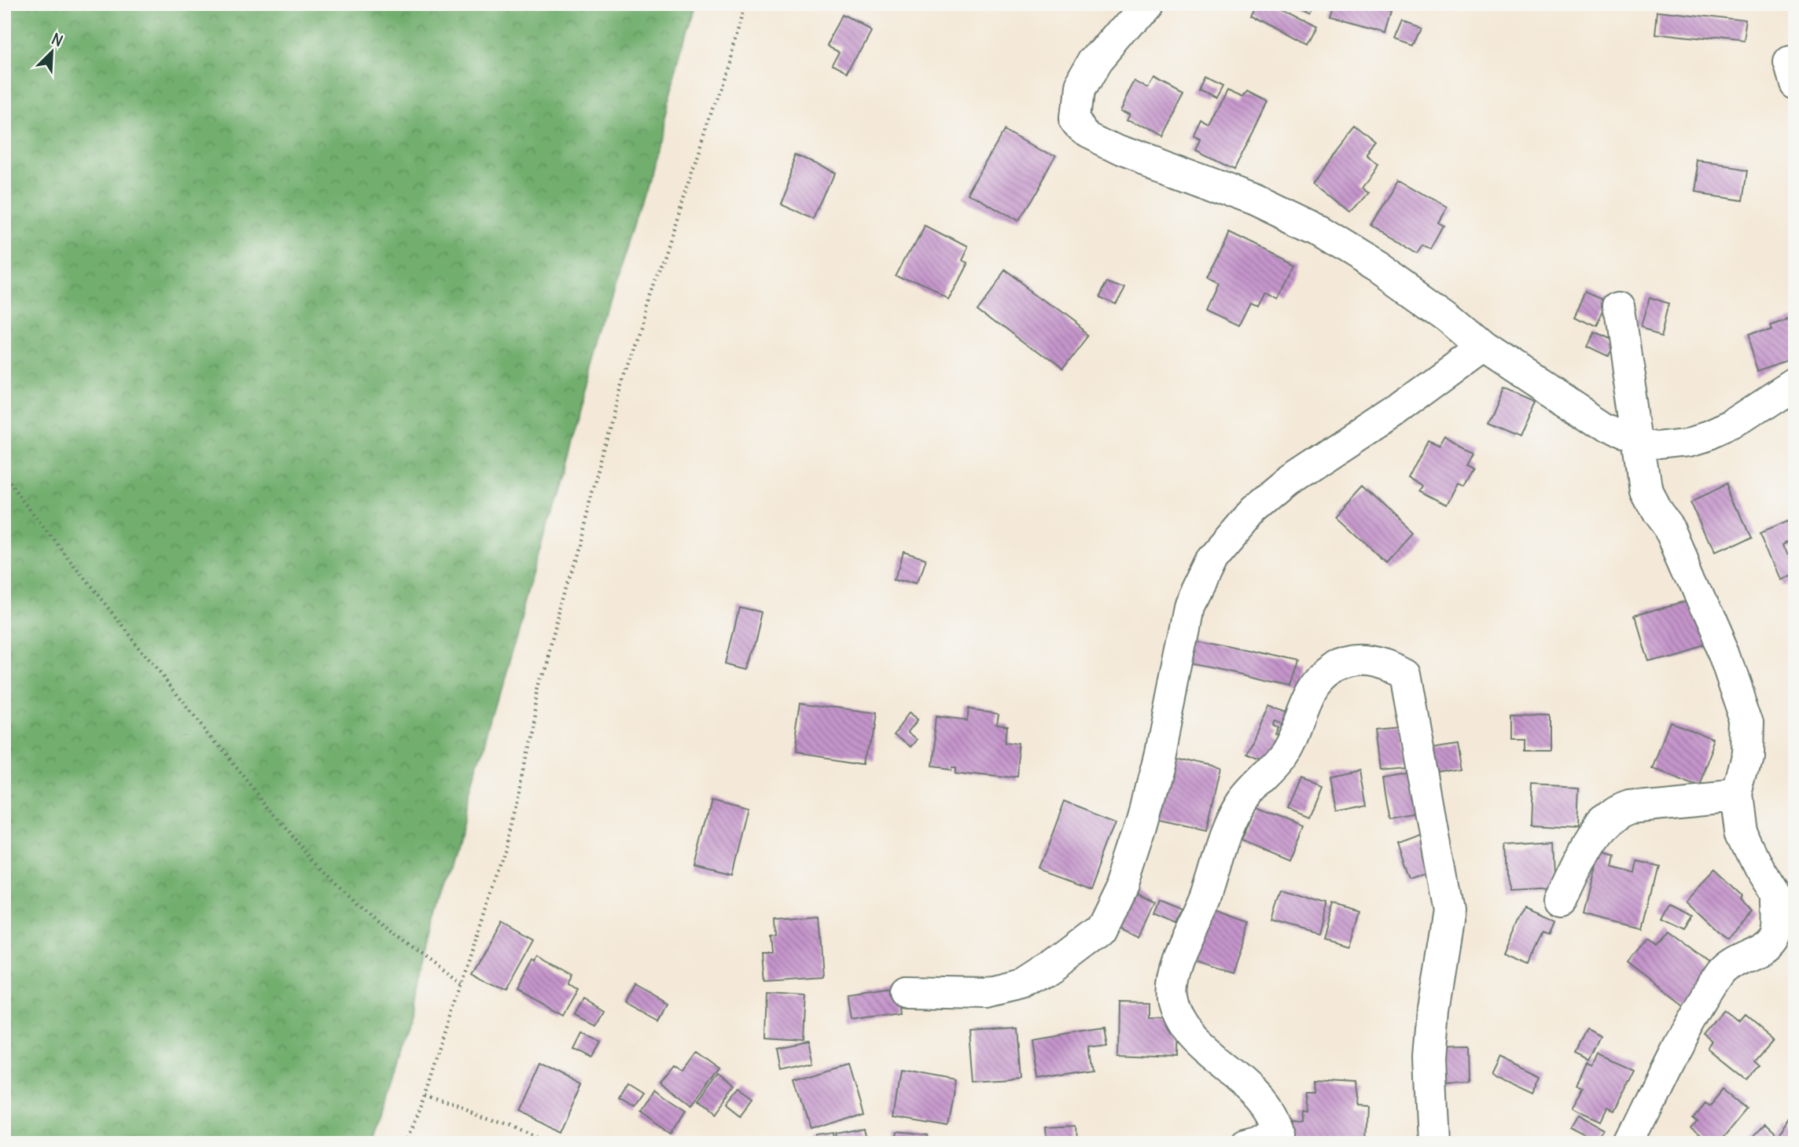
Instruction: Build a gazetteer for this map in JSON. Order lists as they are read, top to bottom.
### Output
{
  "north": "top right"
}
